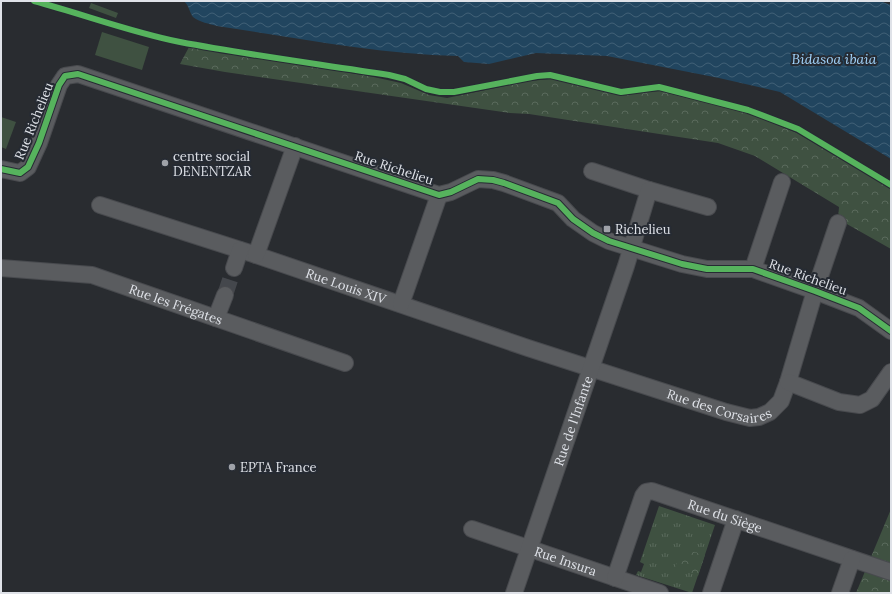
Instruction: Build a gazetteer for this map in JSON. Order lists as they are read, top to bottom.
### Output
{
  "streets": {
    "street": [
      "Rue Richelieu",
      "Rue Louis XIV",
      "Rue les Frégates",
      "Rue des Corsaires",
      "Rue de l'Infante",
      "Rue du Siège",
      "Rue Insura"
    ]
  },
  "crossings": [
    ["Rue Richelieu", "Rue des Corsaires"],
    ["Rue Richelieu", "Rue de l'Infante"],
    ["Rue Louis XIV", "Rue des Corsaires"],
    ["Rue Louis XIV", "Rue de l'Infante"],
    ["Rue des Corsaires", "Rue de l'Infante"],
    ["Rue de l'Infante", "Rue Insura"],
    ["Rue du Siège", "Rue Insura"]
  ],
  "water": ["Bidasoa ibaia"],
  "places": {
    "other": ["centre social DENENTZAR", "EPTA France"],
    "transit": ["Richelieu"]
  }
}
